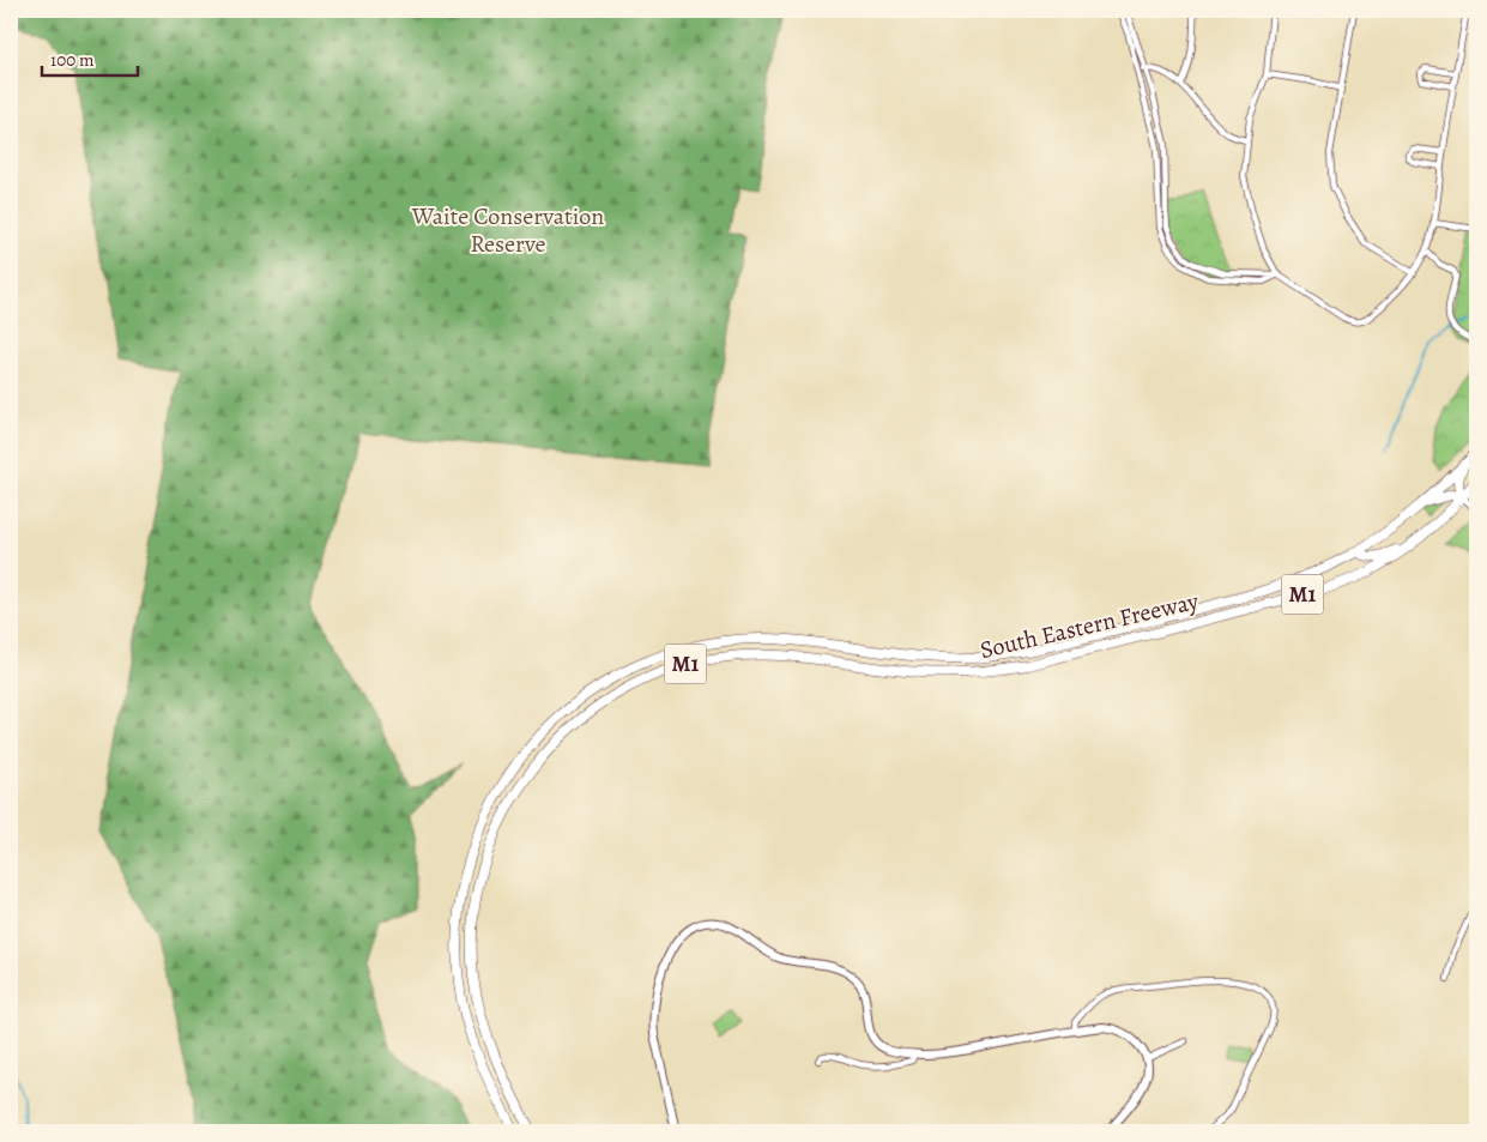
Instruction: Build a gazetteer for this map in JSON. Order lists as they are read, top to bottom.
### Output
{
  "streets": {
    "highway": ["M1", "South Eastern Freeway"]
  },
  "crossings": [
    ["M1", "South Eastern Freeway"]
  ],
  "parks": ["Waite Conservation Reserve"],
  "scale_bar": "100 m"
}
